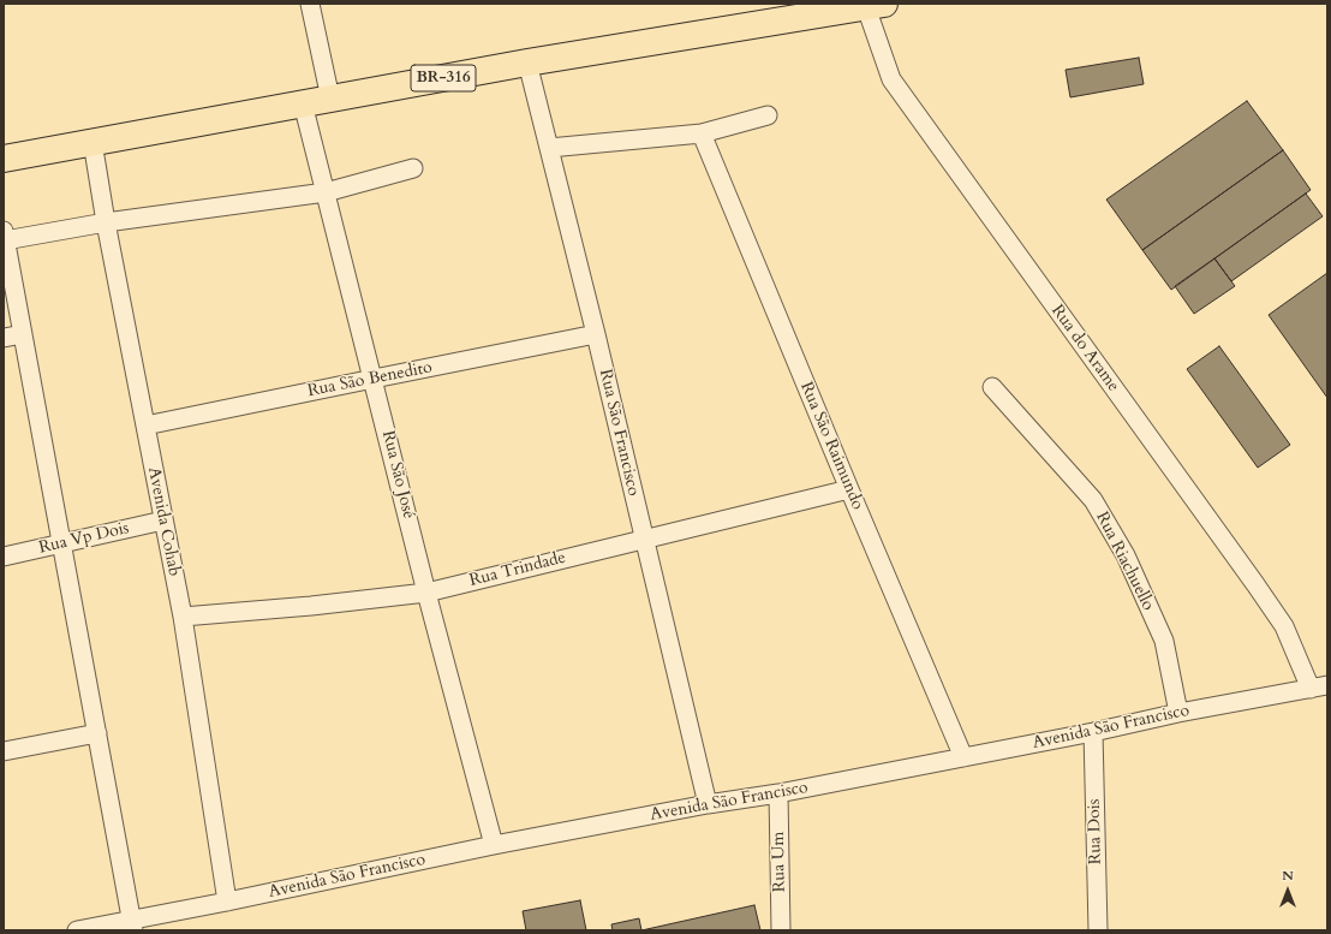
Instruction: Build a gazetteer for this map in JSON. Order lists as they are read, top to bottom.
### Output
{
  "streets": {
    "highway": ["BR-316"],
    "street": [
      "Rua do Arame",
      "Rua São Benedito",
      "Rua São Francisco",
      "Rua São Raimundo",
      "Rua São José",
      "Avenida Cohab",
      "Rua Vp Dois",
      "Rua Riachuello",
      "Rua Trindade",
      "Avenida São Francisco",
      "Rua Dois",
      "Rua Um"
    ]
  },
  "crossings": [
    ["BR-316", "Rua do Arame"],
    ["BR-316", "Rua São Francisco"],
    ["BR-316", "Rua São José"],
    ["BR-316", "Avenida Cohab"],
    ["Rua do Arame", "Avenida São Francisco"],
    ["Rua São Benedito", "Rua São Francisco"],
    ["Rua São Benedito", "Rua São José"],
    ["Rua São Benedito", "Avenida Cohab"],
    ["Rua São Francisco", "Rua Trindade"],
    ["Rua São Francisco", "Avenida São Francisco"],
    ["Rua São Raimundo", "Rua Trindade"],
    ["Rua São Raimundo", "Avenida São Francisco"],
    ["Rua São José", "Rua Trindade"],
    ["Rua São José", "Avenida São Francisco"],
    ["Avenida Cohab", "Rua Vp Dois"],
    ["Avenida Cohab", "Rua Trindade"],
    ["Avenida Cohab", "Avenida São Francisco"],
    ["Rua Riachuello", "Avenida São Francisco"],
    ["Avenida São Francisco", "Rua Dois"],
    ["Avenida São Francisco", "Rua Um"]
  ],
  "north": "top"
}
